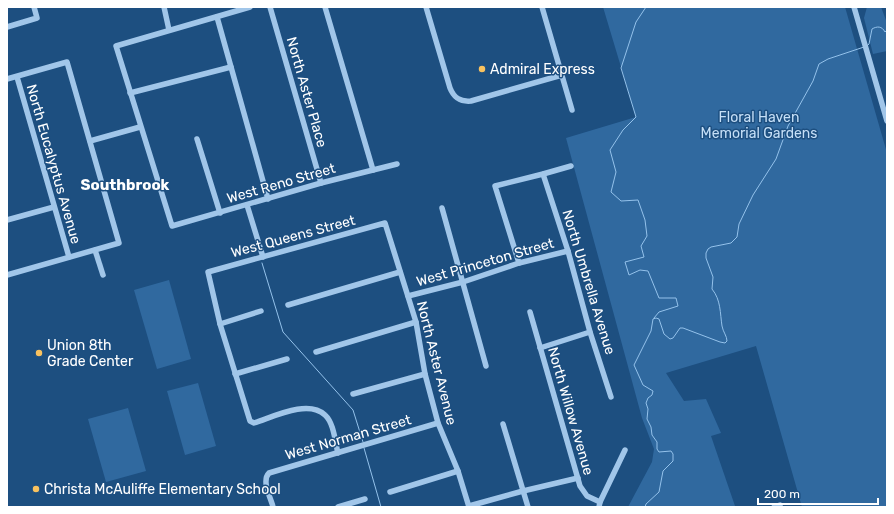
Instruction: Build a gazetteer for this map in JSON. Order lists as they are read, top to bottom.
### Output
{
  "streets": {
    "street": [
      "North Aster Place",
      "North Eucalyptus Avenue",
      "West Reno Street",
      "West Queens Street",
      "West Princeton Street",
      "North Umbrella Avenue",
      "North Aster Avenue",
      "North Willow Avenue",
      "West Norman Street"
    ]
  },
  "crossings": [
    ["North Aster Place", "West Reno Street"],
    ["West Queens Street", "North Aster Avenue"],
    ["West Princeton Street", "North Umbrella Avenue"],
    ["West Princeton Street", "North Aster Avenue"],
    ["North Aster Avenue", "West Norman Street"]
  ],
  "districts": ["Southbrook"],
  "parks": ["Floral Haven Memorial Gardens"],
  "places": ["Admiral Express", "Union 8th Grade Center", "Christa McAuliffe Elementary School"],
  "scale_bar": "200 m"
}
